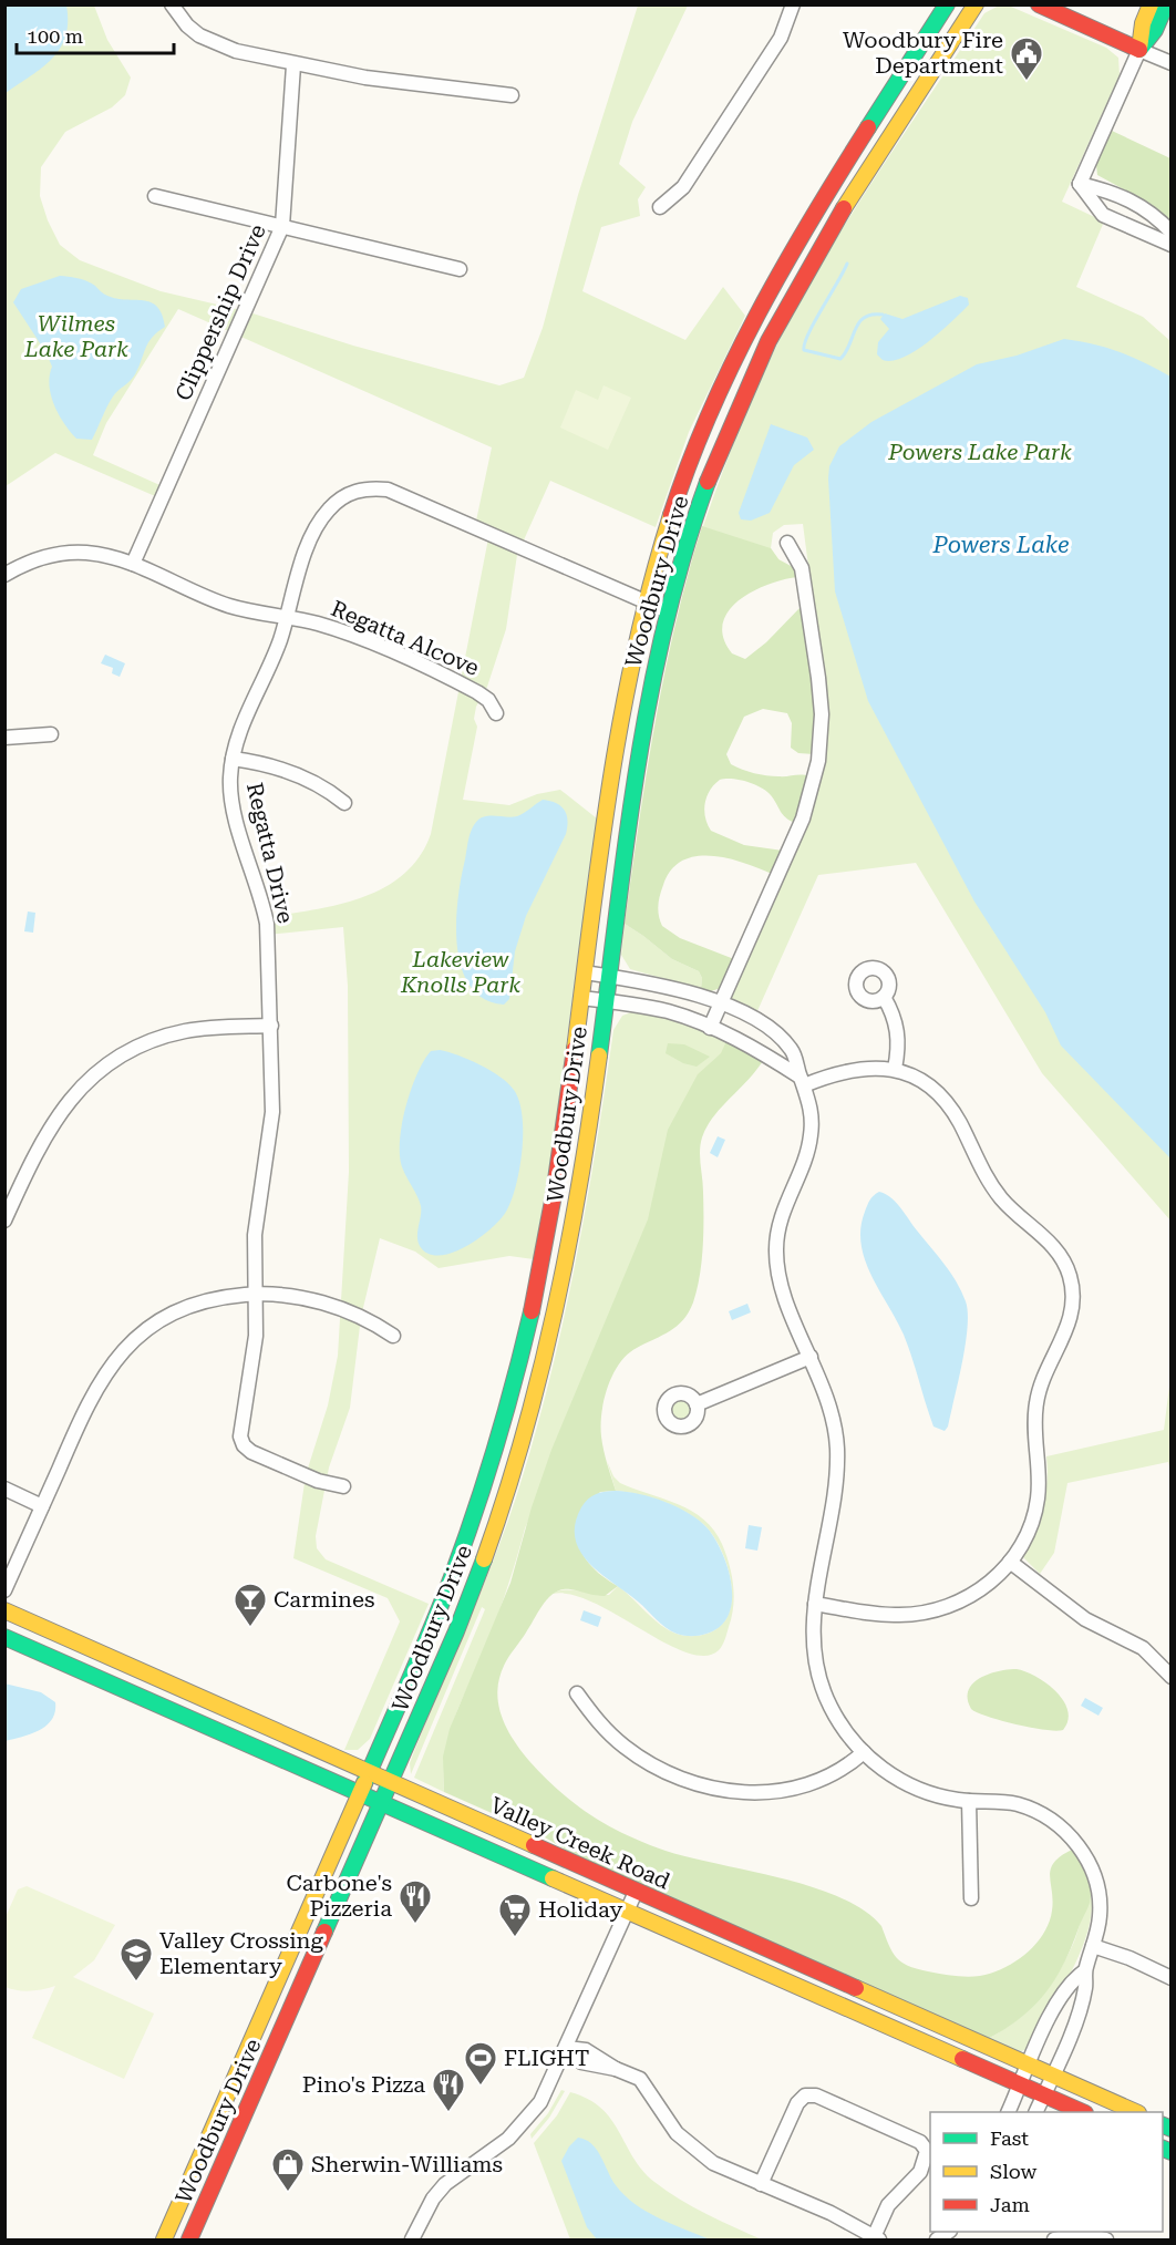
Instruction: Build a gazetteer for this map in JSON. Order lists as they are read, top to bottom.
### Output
{
  "streets": {
    "main road": ["Woodbury Drive", "Valley Creek Road"],
    "street": ["Clippership Drive", "Regatta Alcove", "Regatta Drive"]
  },
  "crossings": [
    ["Clippership Drive", "Regatta Alcove"],
    ["Woodbury Drive", "Regatta Drive"],
    ["Woodbury Drive", "Valley Creek Road"],
    ["Regatta Alcove", "Regatta Drive"]
  ],
  "water": ["Powers Lake"],
  "parks": ["Wilmes Lake Park", "Powers Lake Park", "Lakeview Knolls Park"],
  "places": {
    "public building": ["Woodbury Fire Department"],
    "bar": ["Carmines"],
    "restaurant": ["Carbone's Pizzeria", "Pino's Pizza"],
    "supermarket": ["Holiday"],
    "school or university": ["Valley Crossing Elementary"],
    "sports": ["FLIGHT"],
    "shop": ["Sherwin-Williams"]
  },
  "legend": ["Fast", "Slow", "Jam"],
  "scale_bar": "100 m"
}
